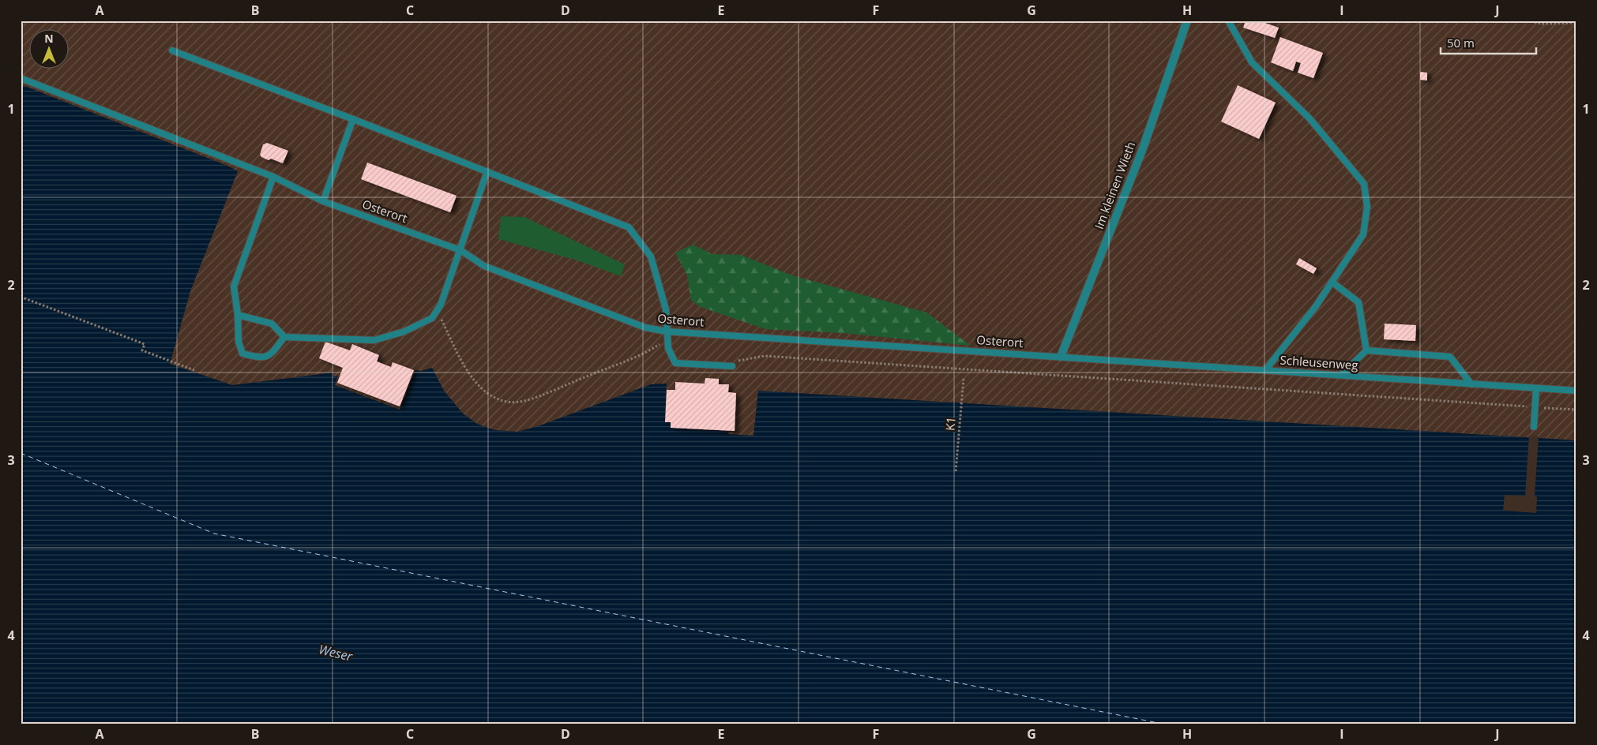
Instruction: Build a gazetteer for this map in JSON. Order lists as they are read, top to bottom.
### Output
{
  "streets": {
    "street": ["Im kleinen Wieth"],
    "lane": ["Osterort", "Schleusenweg"],
    "path": ["K1"]
  },
  "crossings": [
    ["Im kleinen Wieth", "Osterort"],
    ["Im kleinen Wieth", "Schleusenweg"],
    ["Osterort", "Schleusenweg"]
  ],
  "water": ["Weser"],
  "scale_bar": "50 m",
  "north": "top",
  "grid": {
    "columns": [
      "A",
      "B",
      "C",
      "D",
      "E",
      "F",
      "G",
      "H",
      "I",
      "J"
    ],
    "rows": [
      "1",
      "2",
      "3",
      "4"
    ]
  }
}
